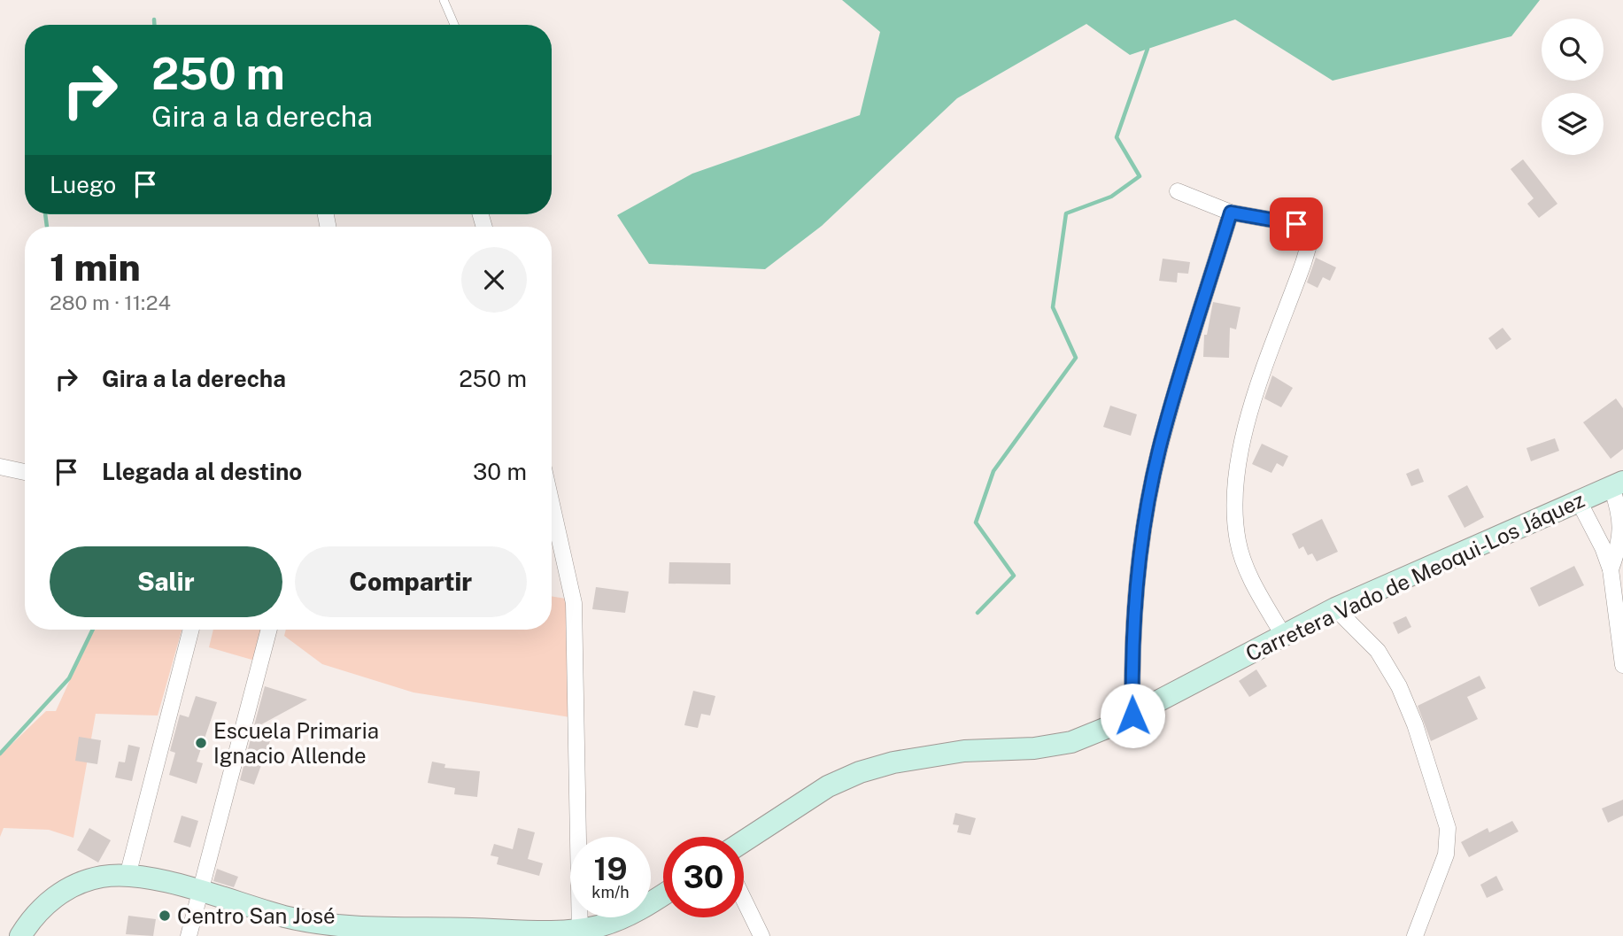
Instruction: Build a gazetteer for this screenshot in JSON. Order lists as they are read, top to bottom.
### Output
{
  "streets": {
    "street": ["Carretera Vado de Meoqui-Los Jáquez"]
  },
  "places": ["Escuela Primaria Ignacio Allende", "Centro San José"],
  "page": {
    "turn": ["250 m", "Gira a la derecha"],
    "then": "Luego",
    "heading": ["1 min", "280 m · 11:24"],
    "list": [
      {
        "name": "Gira a la derecha",
        "value": "250 m"
      },
      {
        "name": "Llegada al destino",
        "value": "30 m"
      }
    ],
    "buttons": ["Salir", "Compartir"],
    "speed": "19 km/h",
    "limit": "30"
  }
}
